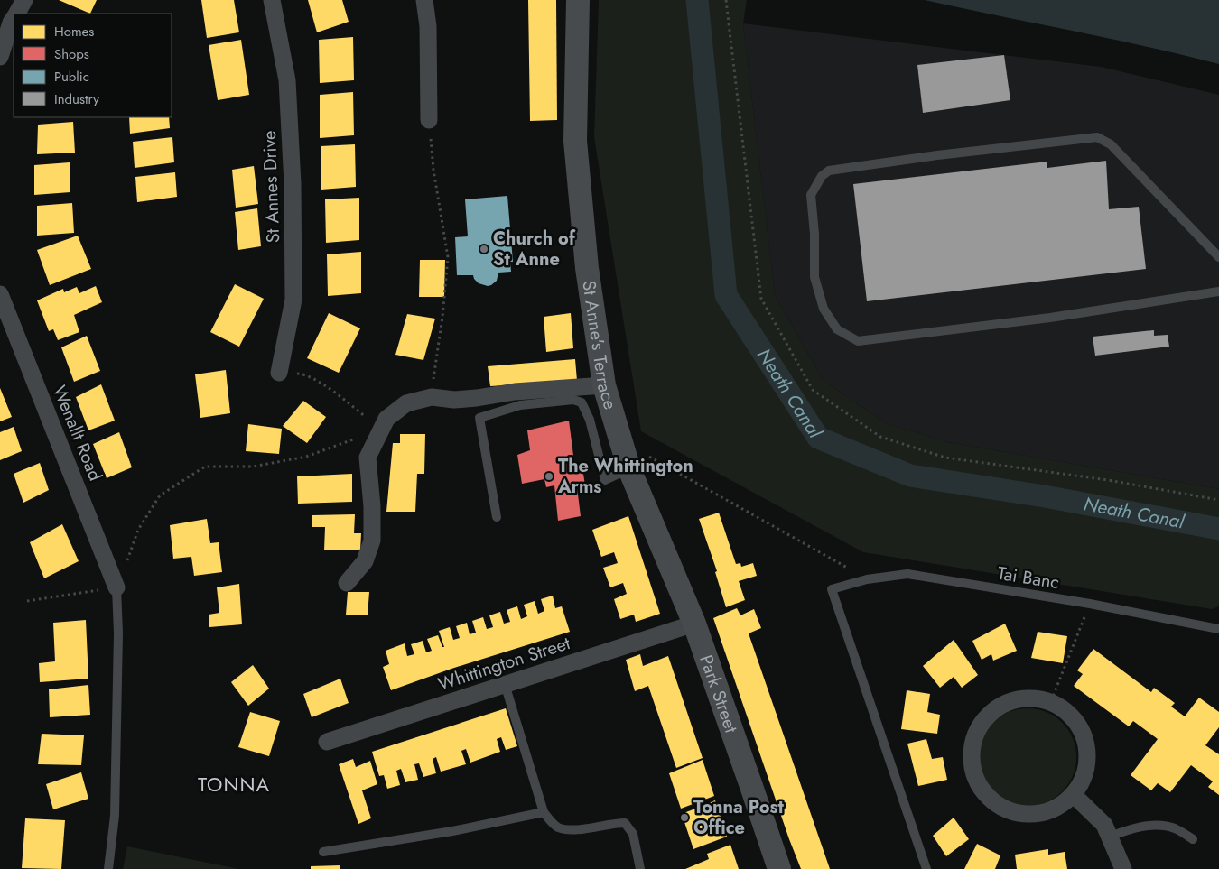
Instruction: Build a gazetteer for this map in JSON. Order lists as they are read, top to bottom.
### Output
{
  "streets": {
    "main road": ["St Anne's Terrace", "Park Street"],
    "street": ["St Annes Drive", "Wenallt Road", "Whittington Street"],
    "lane": ["Tai Banc"]
  },
  "crossings": [
    ["St Anne's Terrace", "Park Street"],
    ["Whittington Street", "Park Street"]
  ],
  "districts": ["TONNA"],
  "water": ["Neath Canal"],
  "places": ["Church of St Anne", "The Whittington Arms", "Tonna Post Office"],
  "legend": [
    "Homes",
    "Shops",
    "Public",
    "Industry"
  ]
}
